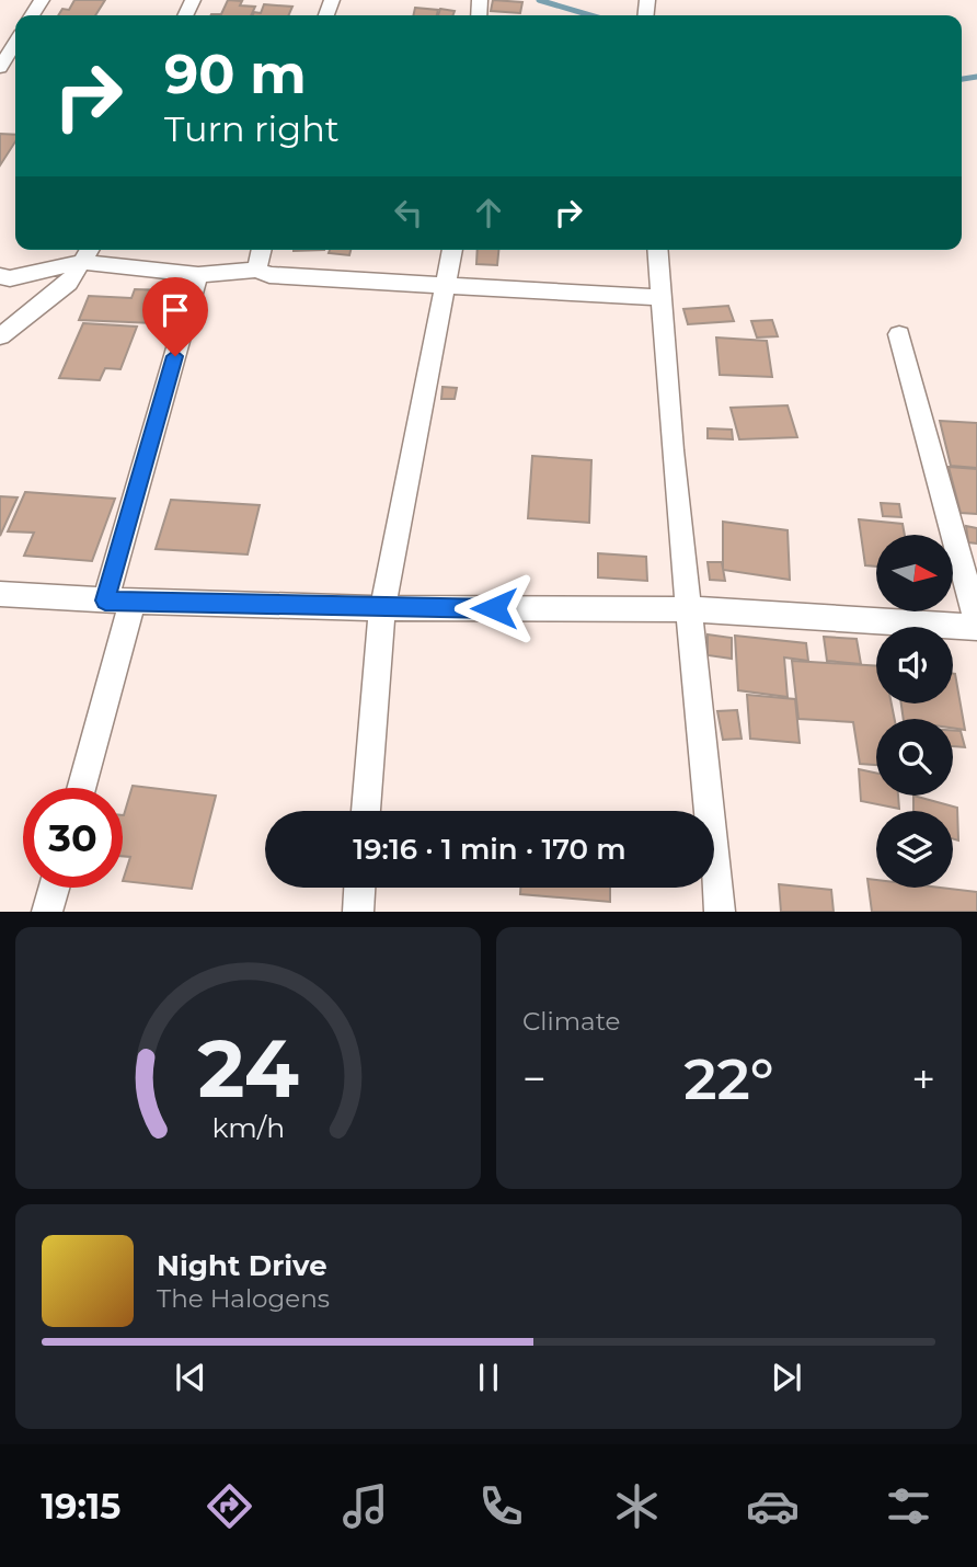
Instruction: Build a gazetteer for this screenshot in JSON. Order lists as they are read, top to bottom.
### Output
{
  "north": "right",
  "page": {
    "turn": ["90 m", "Turn right"],
    "limit": "30",
    "trip": "19:16 · 1 min · 170 m",
    "tile": "Climate",
    "heat": ["−", "22°", "+"],
    "song": ["Night Drive", "The Halogens"],
    "tabs": "19:15",
    "gauge": ["24", "km/h"]
  }
}
